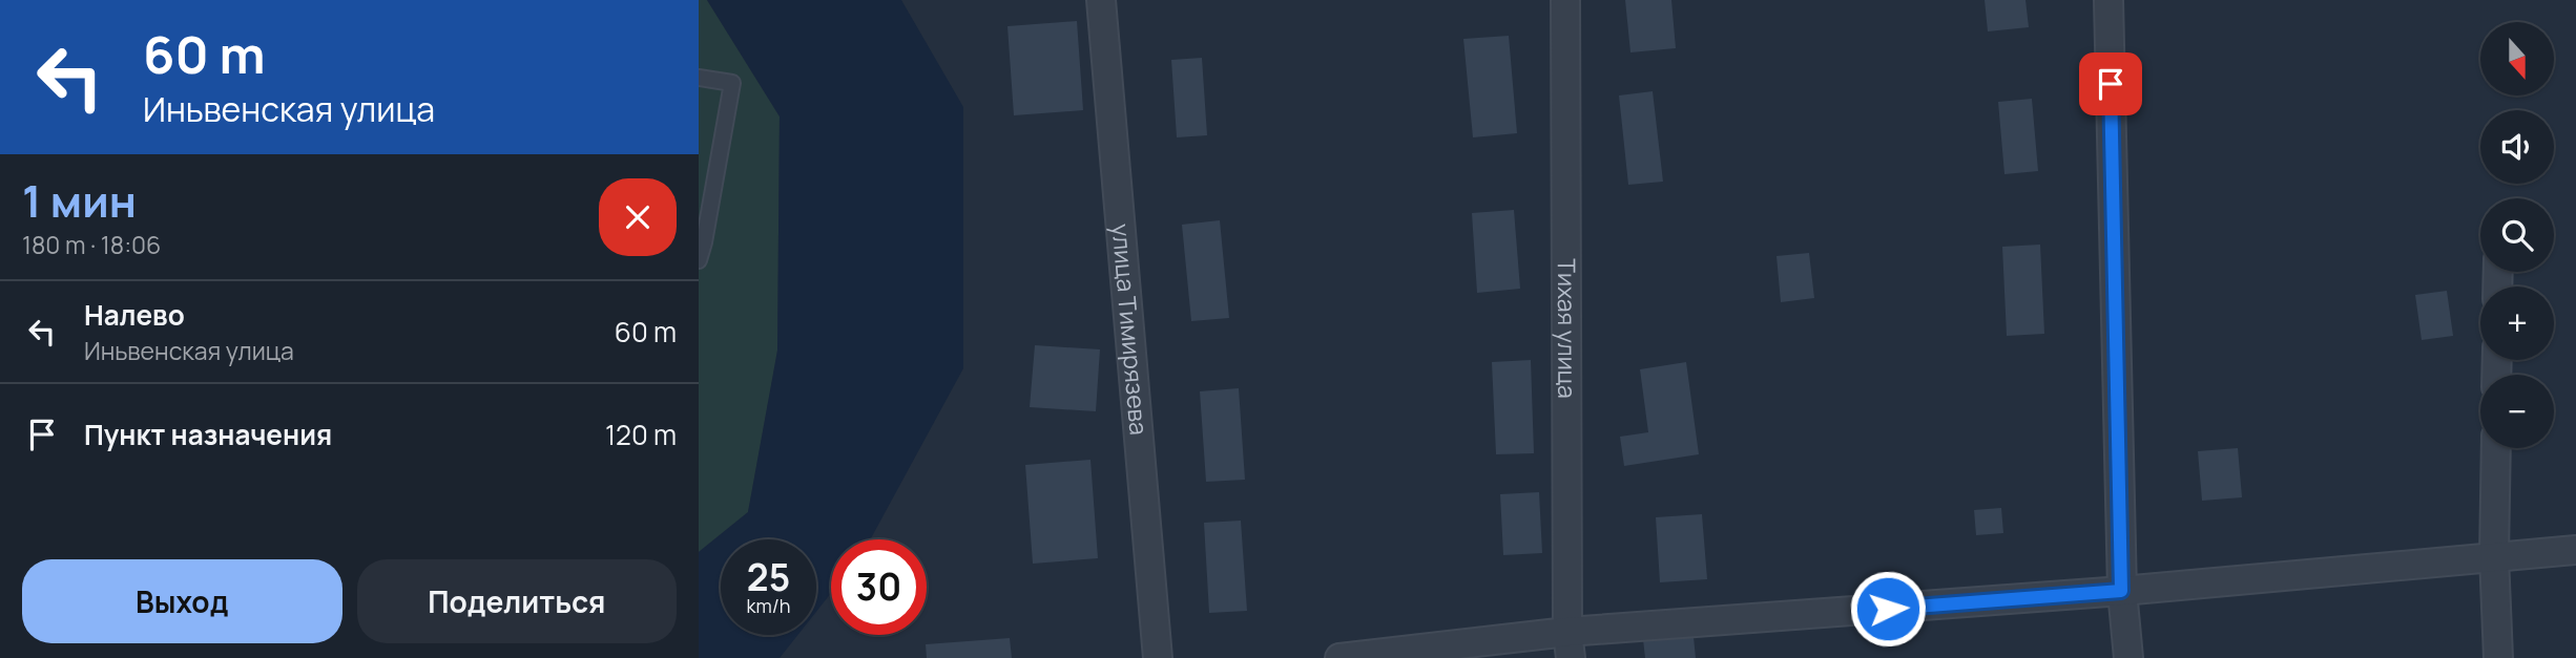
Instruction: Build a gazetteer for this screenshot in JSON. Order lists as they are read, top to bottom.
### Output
{
  "streets": {
    "street": ["улица Тимирязева", "Тихая улица"]
  },
  "north": "bottom",
  "page": {
    "turn": ["60 m", "Иньвенская улица"],
    "map_buttons": ["+", "−"],
    "heading": ["1 мин", "180 m · 18:06"],
    "list": [
      {
        "name": "Налево",
        "note": "Иньвенская улица",
        "value": "60 m"
      },
      {
        "name": "Пункт назначения",
        "value": "120 m"
      }
    ],
    "speed": "25 km/h",
    "limit": "30",
    "buttons": ["Выход", "Поделиться"]
  }
}
